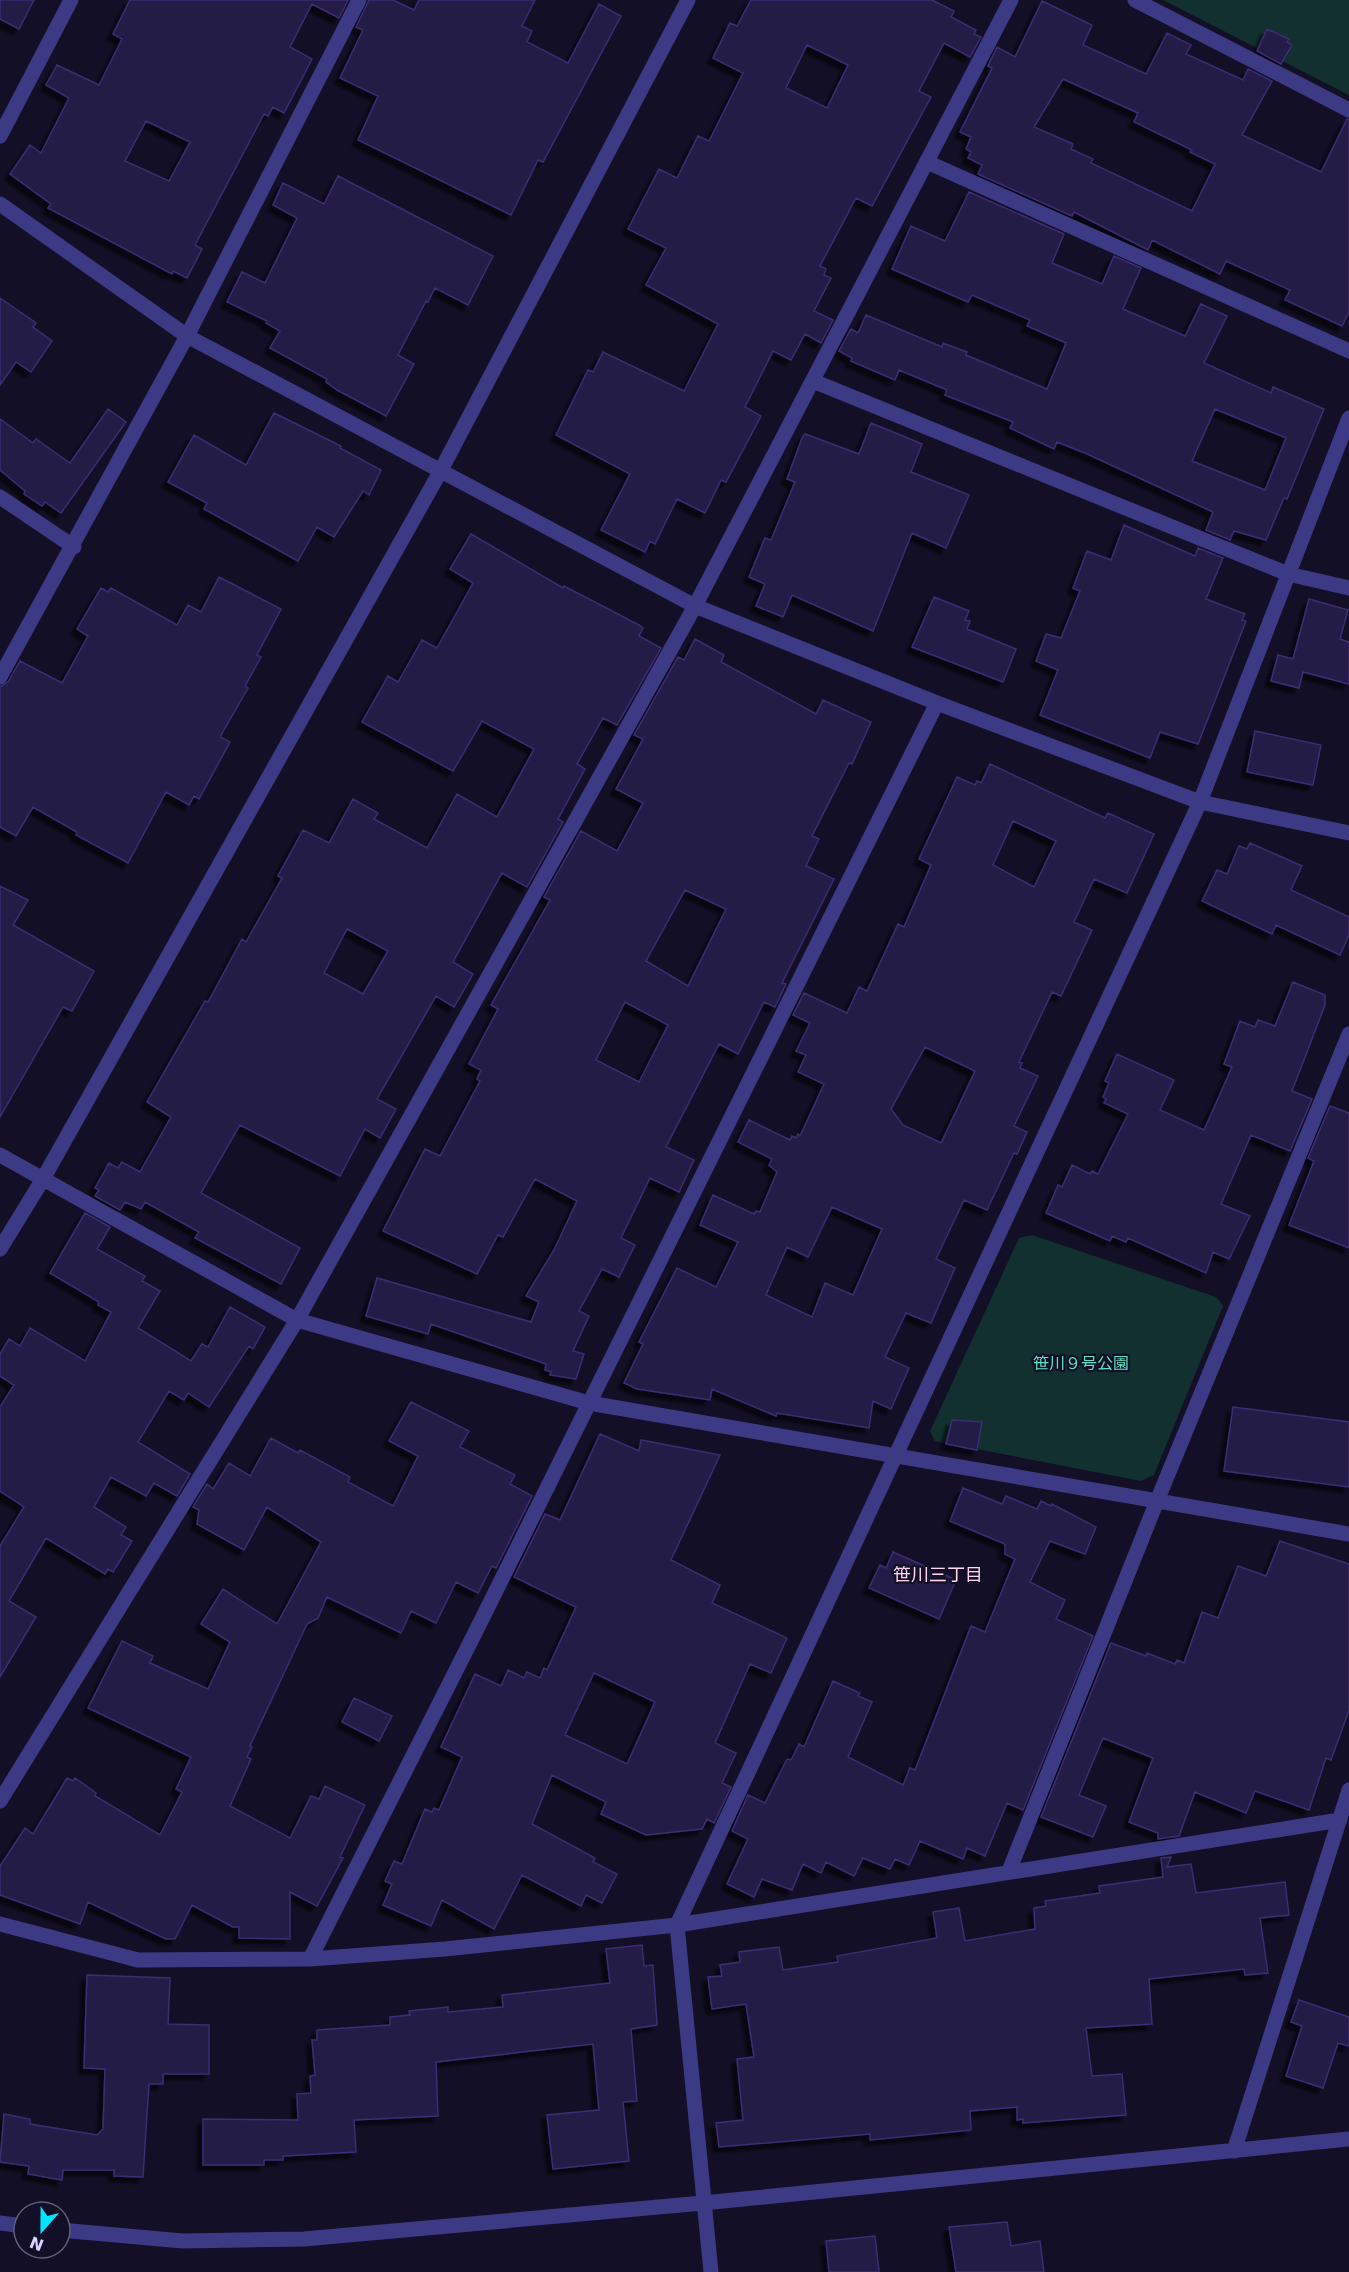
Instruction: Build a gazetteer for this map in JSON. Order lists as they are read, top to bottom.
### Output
{
  "districts": ["笹川三丁目"],
  "parks": ["笹川９号公園"],
  "north": "bottom"
}
